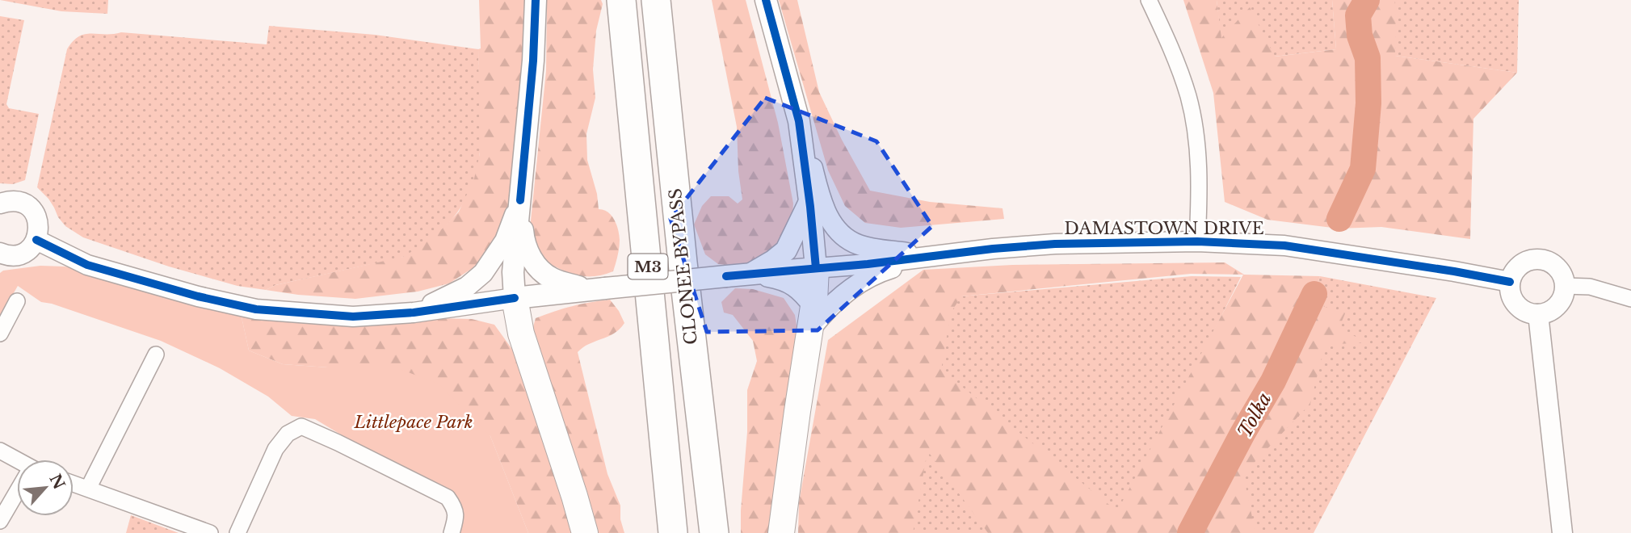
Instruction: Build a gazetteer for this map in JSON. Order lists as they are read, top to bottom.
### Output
{
  "streets": {
    "highway": ["M3", "CLONEE BYPASS"],
    "street": ["DAMASTOWN DRIVE"]
  },
  "water": ["Tolka"],
  "parks": ["Littlepace Park"],
  "north": "top right"
}
